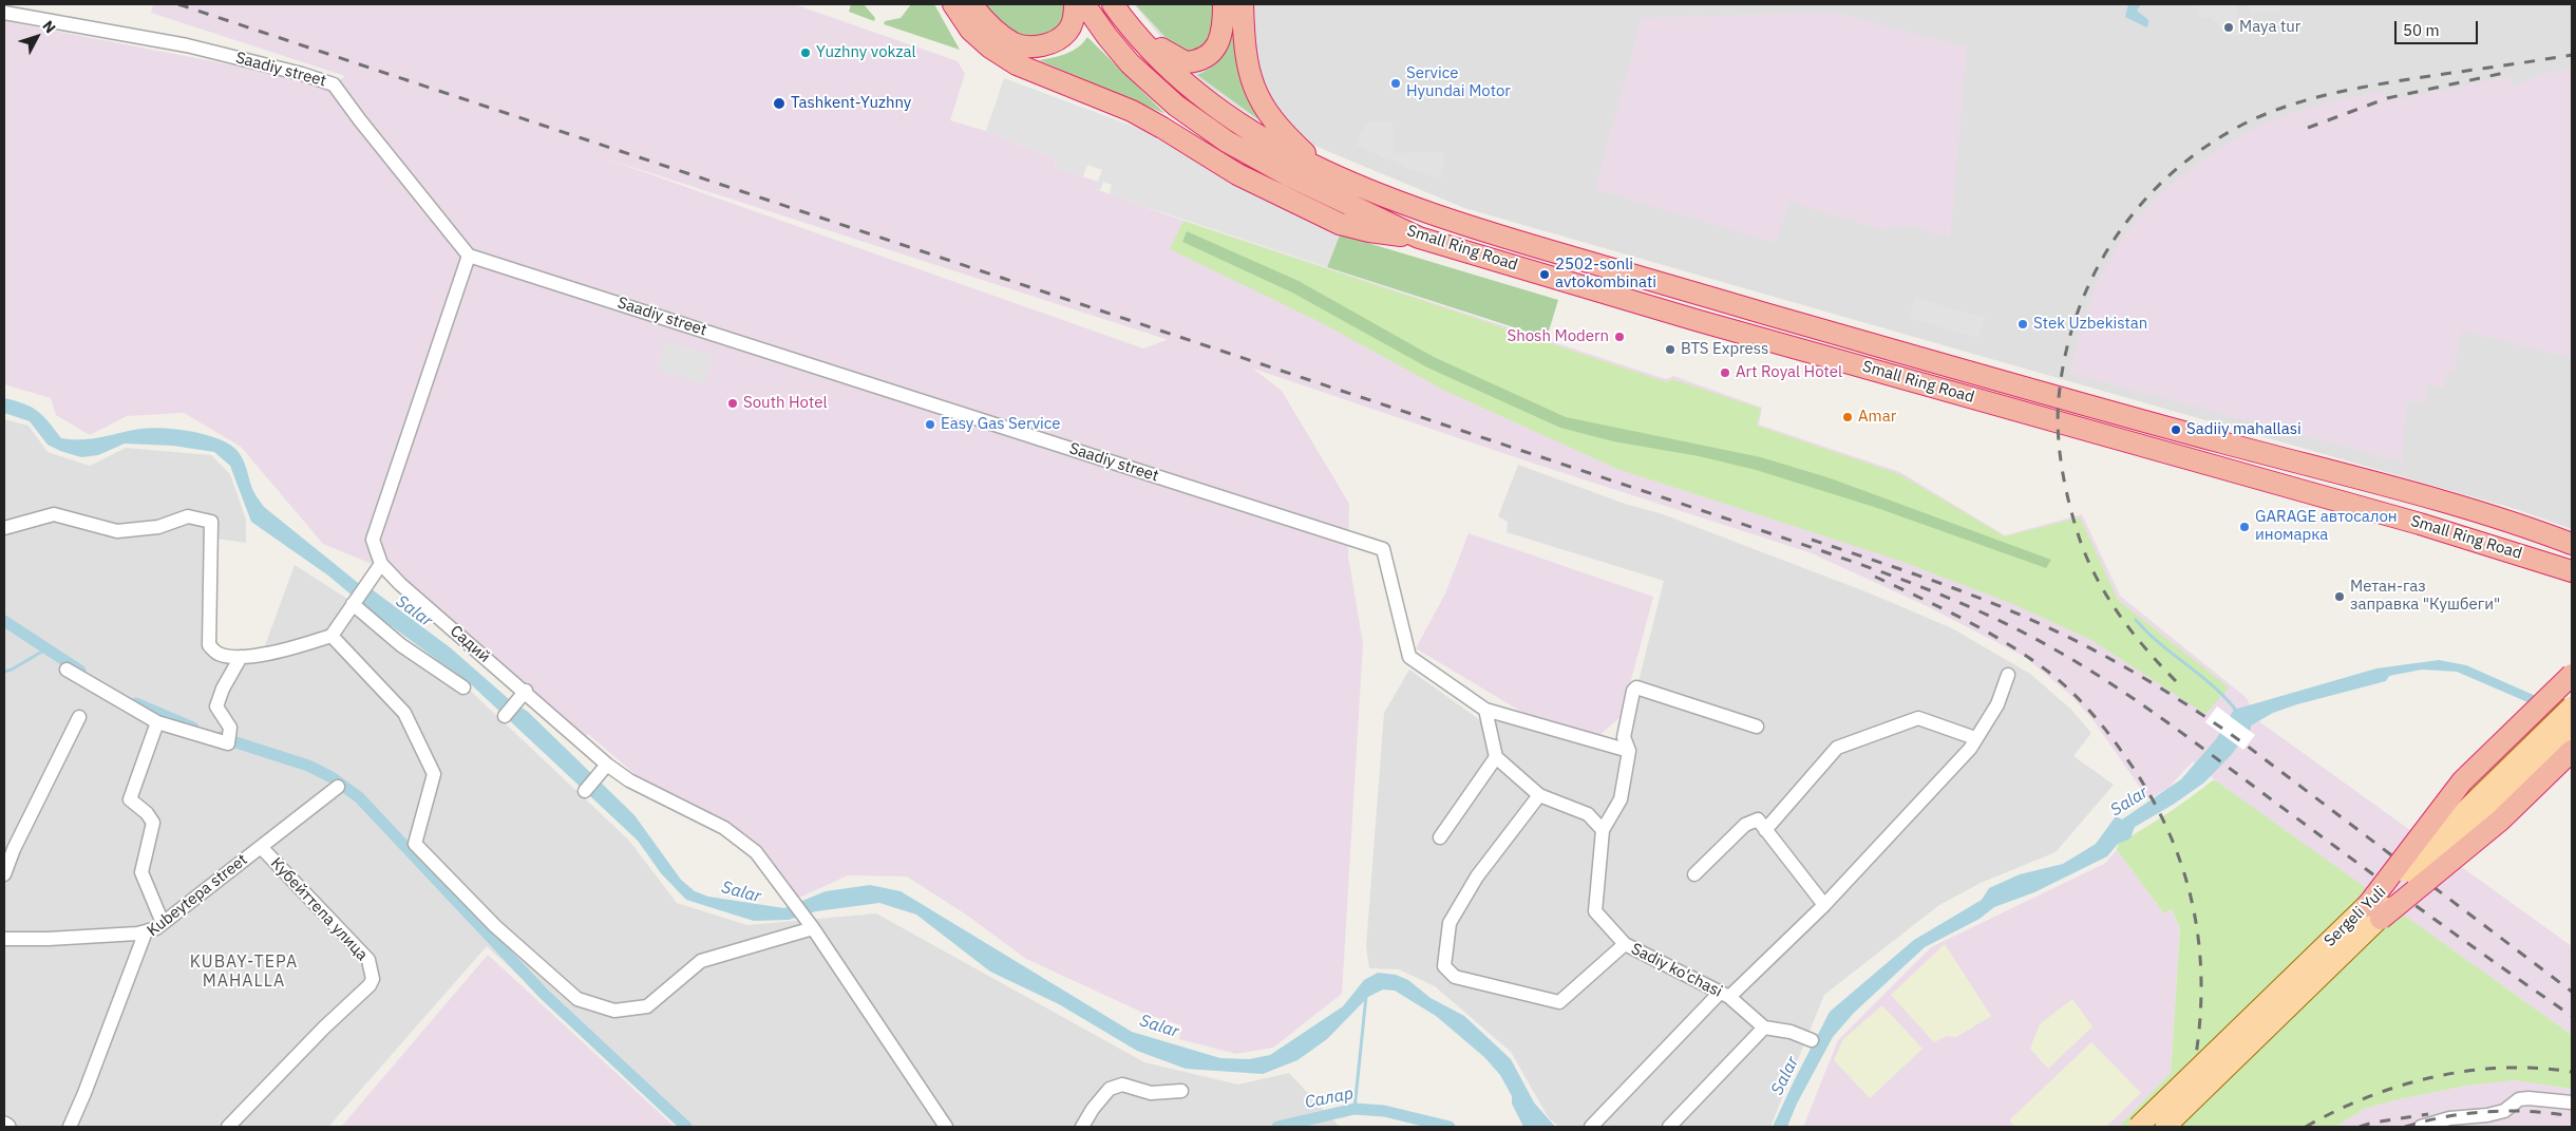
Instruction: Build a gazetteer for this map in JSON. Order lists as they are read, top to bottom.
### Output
{
  "streets": {
    "highway": ["Small Ring Road"],
    "main road": ["Sergeli Yuli"],
    "street": [
      "Saadiy street",
      "Садий",
      "Kubeytepa street",
      "Кубейттепа улица",
      "Sadiy ko'chasi"
    ]
  },
  "crossings": [
    ["Saadiy street", "Садий"],
    ["Kubeytepa street", "Кубейттепа улица"]
  ],
  "districts": ["KUBAY-TEPA MAHALLA"],
  "water": ["Salar", "Салар"],
  "places": [
    "Maya tur",
    "Yuzhny vokzal",
    "Service Hyundai Motor",
    "Tashkent-Yuzhny",
    "2502-sonli avtokombinati",
    "Stek Uzbekistan",
    "Shosh Modern",
    "BTS Express",
    "Art Royal Hotel",
    "South Hotel",
    "Amar",
    "Easy Gas Service",
    "Sadiiy mahallasi",
    "GARAGE автосалон иномарка",
    "Метан-газ заправка \"Кушбеги\""
  ],
  "scale_bar": "50 m",
  "north": "top right"
}
